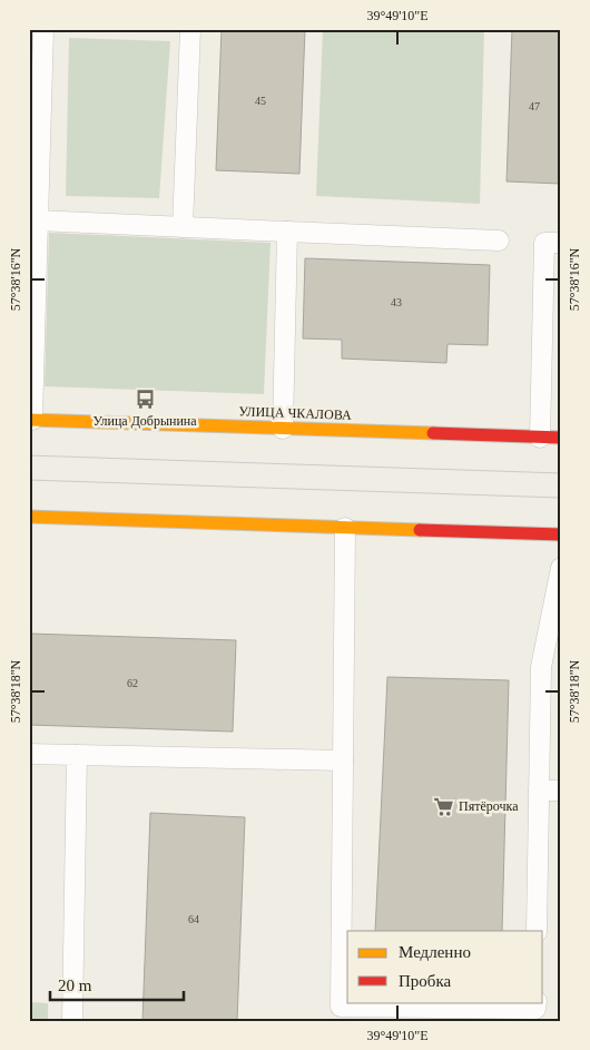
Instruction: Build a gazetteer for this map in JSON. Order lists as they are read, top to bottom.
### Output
{
  "streets": {
    "street": ["УЛИЦА ЧКАЛОВА"]
  },
  "places": {
    "bus stop": ["Улица Добрынина"],
    "supermarket": ["Пятёрочка"]
  },
  "house_numbers": [
    "45",
    "47",
    "43",
    "62",
    "64"
  ],
  "legend": ["Медленно", "Пробка"],
  "scale_bar": "20 m",
  "coordinates": ["39°49'10\"E", "57°38'16\"N", "57°38'18\"N"]
}
